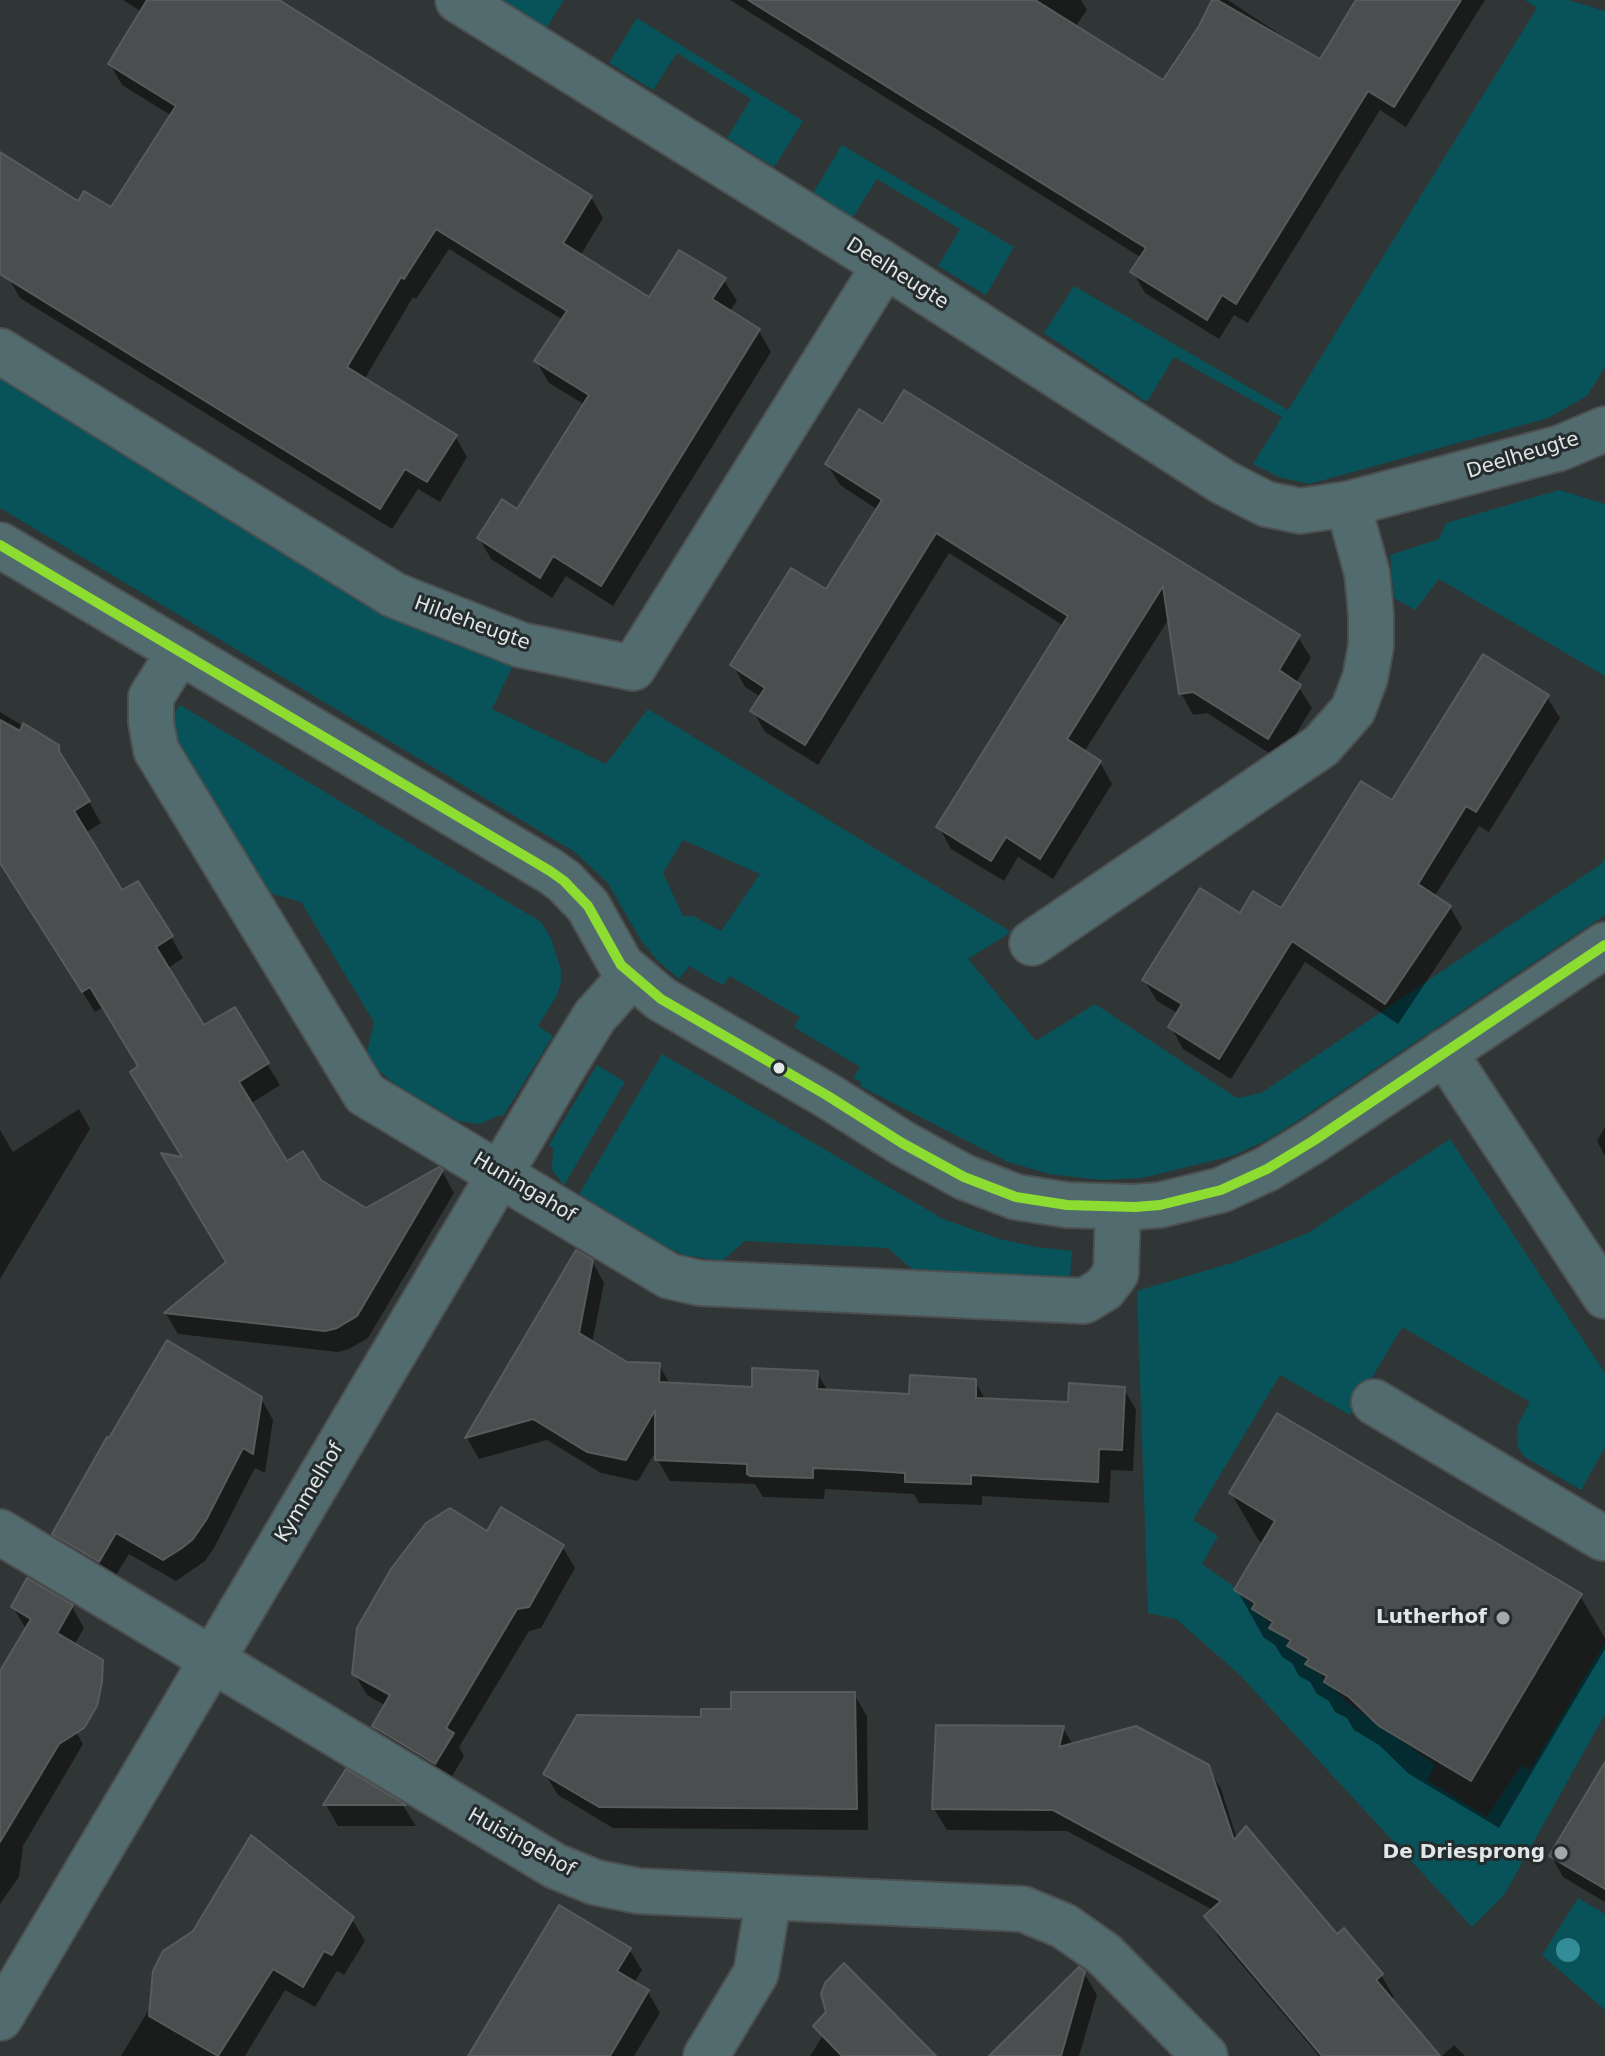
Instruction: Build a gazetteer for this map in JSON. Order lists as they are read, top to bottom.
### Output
{
  "streets": {
    "street": [
      "Deelheugte",
      "Hildeheugte",
      "Huningahof",
      "Kymmelhof",
      "Huisingehof"
    ]
  },
  "crossings": [
    ["Deelheugte", "Hildeheugte"],
    ["Huningahof", "Kymmelhof"],
    ["Kymmelhof", "Huisingehof"]
  ],
  "places": ["Lutherhof", "De Driesprong"]
}
